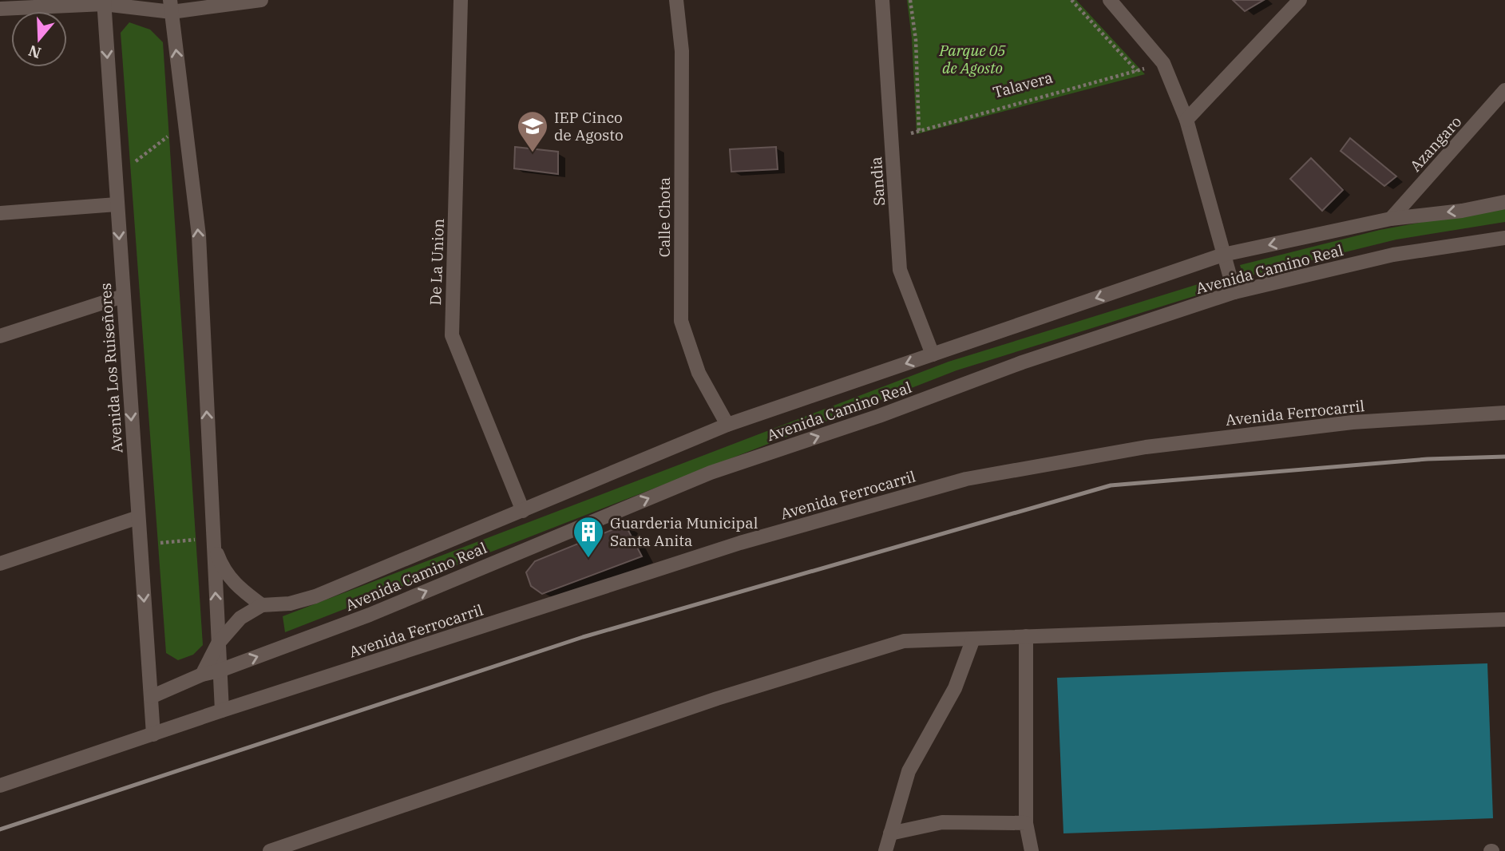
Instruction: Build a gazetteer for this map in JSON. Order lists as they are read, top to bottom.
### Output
{
  "streets": {
    "main road": [
      "Azangaro",
      "Sandia",
      "Calle Chota",
      "De La Union",
      "Avenida Camino Real",
      "Avenida Los Ruiseñores",
      "Avenida Ferrocarril"
    ],
    "path": ["Talavera"]
  },
  "crossings": [
    ["Talavera", "Sandia"],
    ["Azangaro", "Avenida Camino Real"],
    ["Sandia", "Avenida Camino Real"],
    ["Calle Chota", "Avenida Camino Real"],
    ["De La Union", "Avenida Camino Real"],
    ["Avenida Camino Real", "Avenida Los Ruiseñores"],
    ["Avenida Los Ruiseñores", "Avenida Ferrocarril"]
  ],
  "parks": ["Parque 05 de Agosto"],
  "places": {
    "school or university": ["IEP Cinco de Agosto"],
    "building": ["Guarderia Municipal Santa Anita"]
  },
  "north": "bottom"
}
